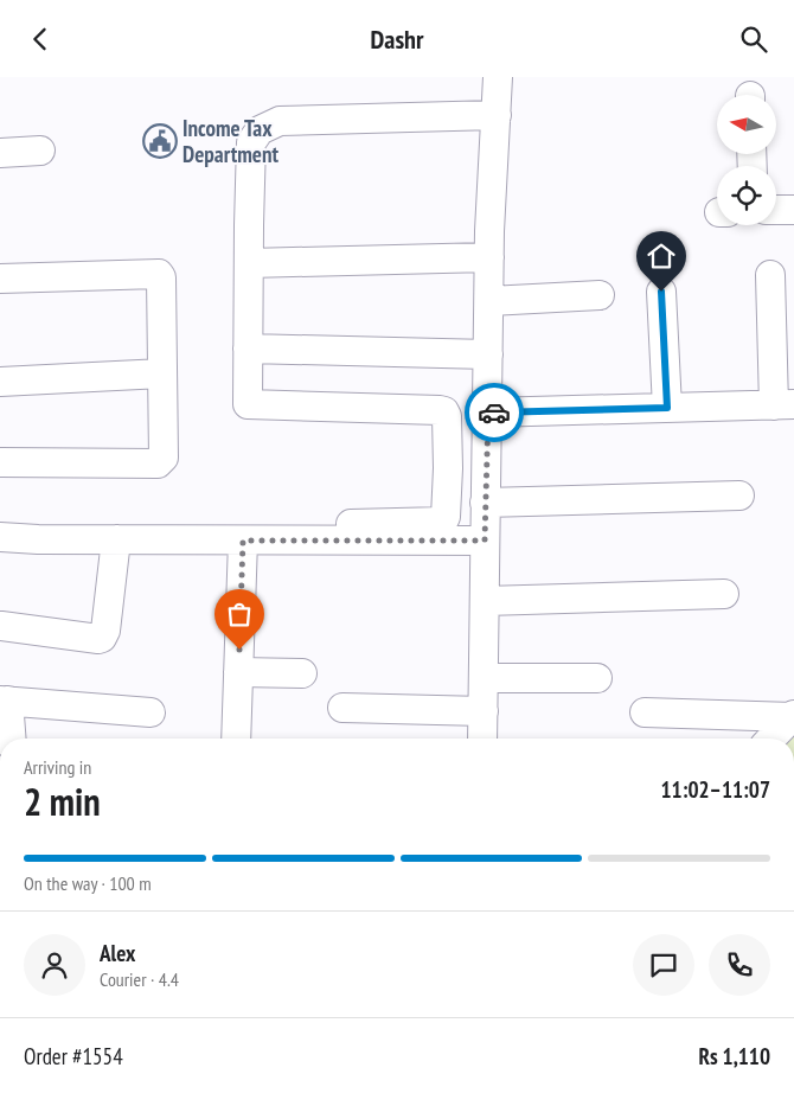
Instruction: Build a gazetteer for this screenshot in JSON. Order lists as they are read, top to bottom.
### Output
{
  "places": {
    "public building": ["Income Tax Department"]
  },
  "north": "left",
  "page": {
    "header": "Dashr",
    "heading": ["2 min", "Arriving in", "11:02–11:07"],
    "panel": [
      "Alex",
      "Courier · 4.4",
      "Order #1554",
      "Rs 1,110"
    ],
    "bar": "On the way · 100 m"
  }
}
